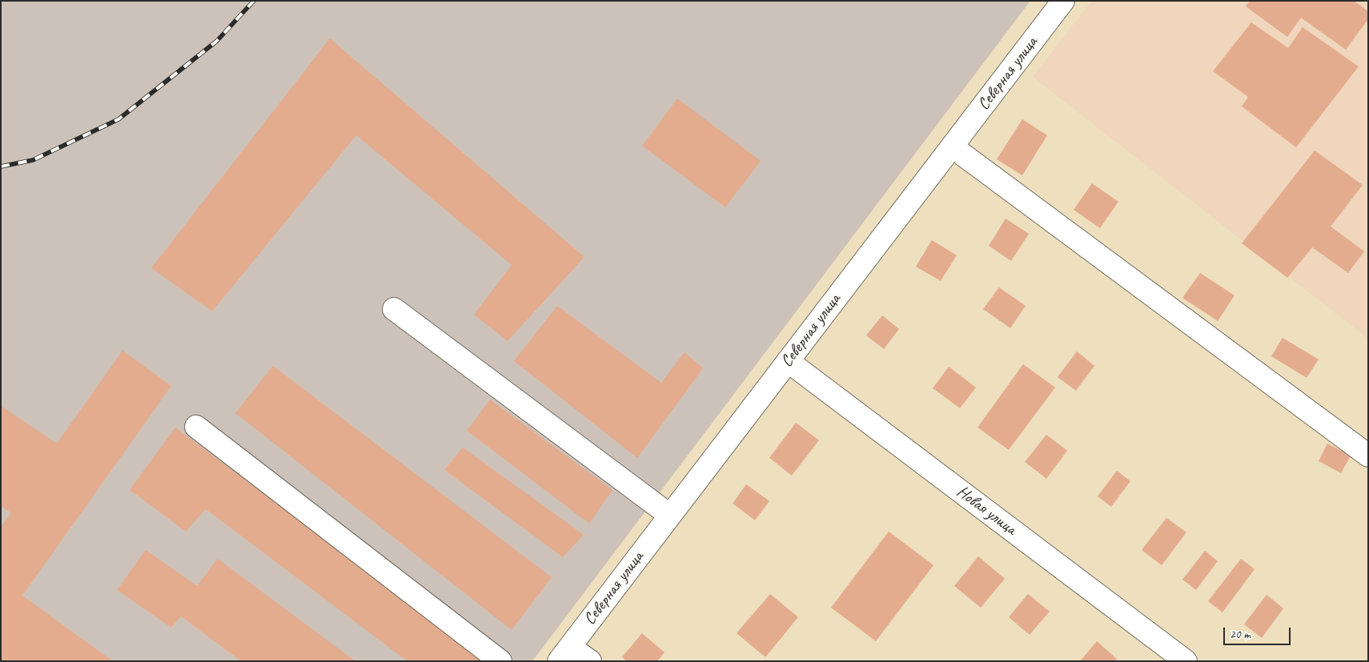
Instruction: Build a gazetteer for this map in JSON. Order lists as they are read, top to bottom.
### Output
{
  "streets": {
    "street": ["Северная улица", "Новая улица"]
  },
  "crossings": [
    ["Северная улица", "Новая улица"]
  ],
  "scale_bar": "20 m"
}
